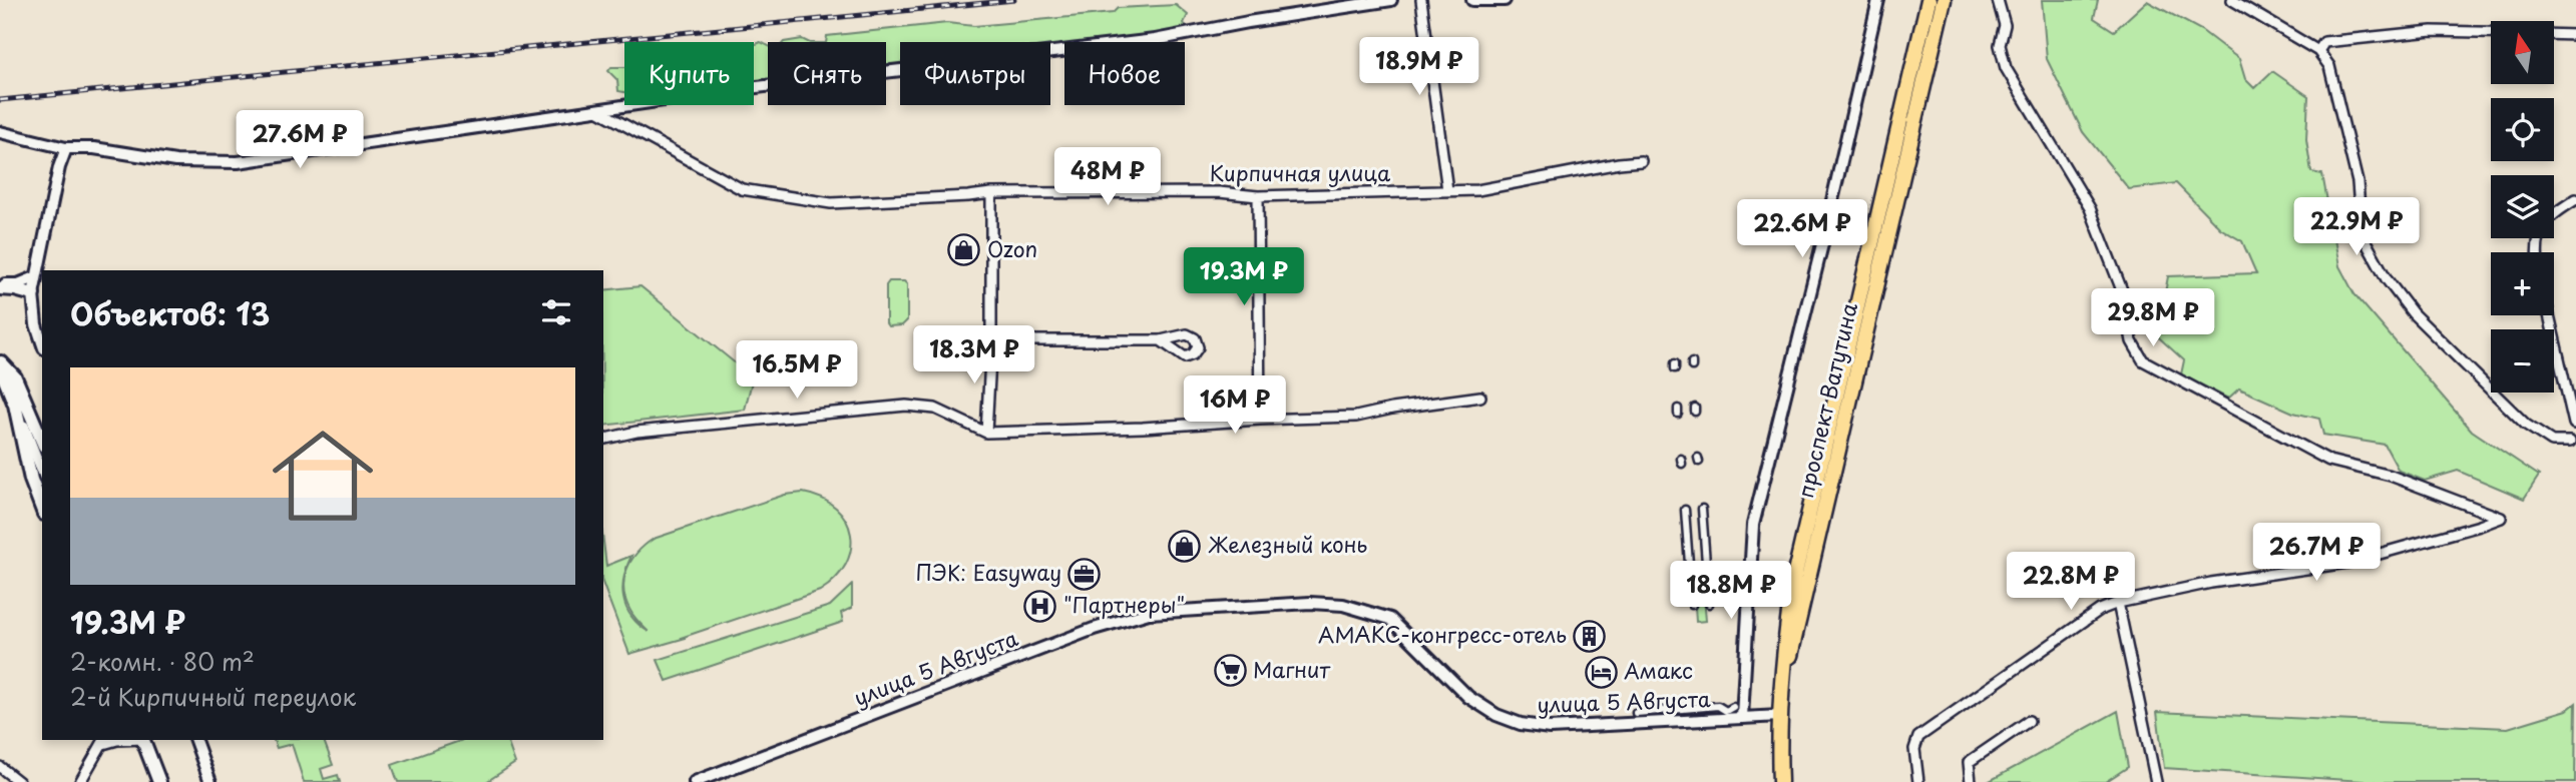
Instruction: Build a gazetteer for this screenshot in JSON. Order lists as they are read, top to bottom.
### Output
{
  "streets": {
    "main road": ["проспект Ватутина"],
    "street": ["Кирпичная улица", "улица 5 Августа"]
  },
  "crossings": [
    ["проспект Ватутина", "улица 5 Августа"]
  ],
  "places": {
    "shop": ["Ozon", "Железный конь"],
    "office": ["ПЭК: Easyway"],
    "hospital": ["\"Партнеры\""],
    "building": ["АМАКС-конгресс-отель"],
    "supermarket": ["Магнит"],
    "hotel": ["Амакс"]
  },
  "north": "top",
  "page": {
    "map_buttons": ["+", "−"],
    "price": [
      "18.9M ₽",
      "27.6M ₽",
      "48M ₽",
      "22.9M ₽",
      "22.6M ₽",
      "19.3M ₽",
      "29.8M ₽",
      "18.3M ₽",
      "16.5M ₽",
      "16M ₽",
      "26.7M ₽",
      "22.8M ₽",
      "18.8M ₽"
    ],
    "chip": [
      "Купить",
      "Снять",
      "Фильтры",
      "Новое"
    ],
    "heading": "Объектов: 13",
    "list": [
      {
        "name": "19.3M ₽",
        "note": "2-комн. · 80 m² · 2-й Кирпичный переулок"
      }
    ]
  }
}
